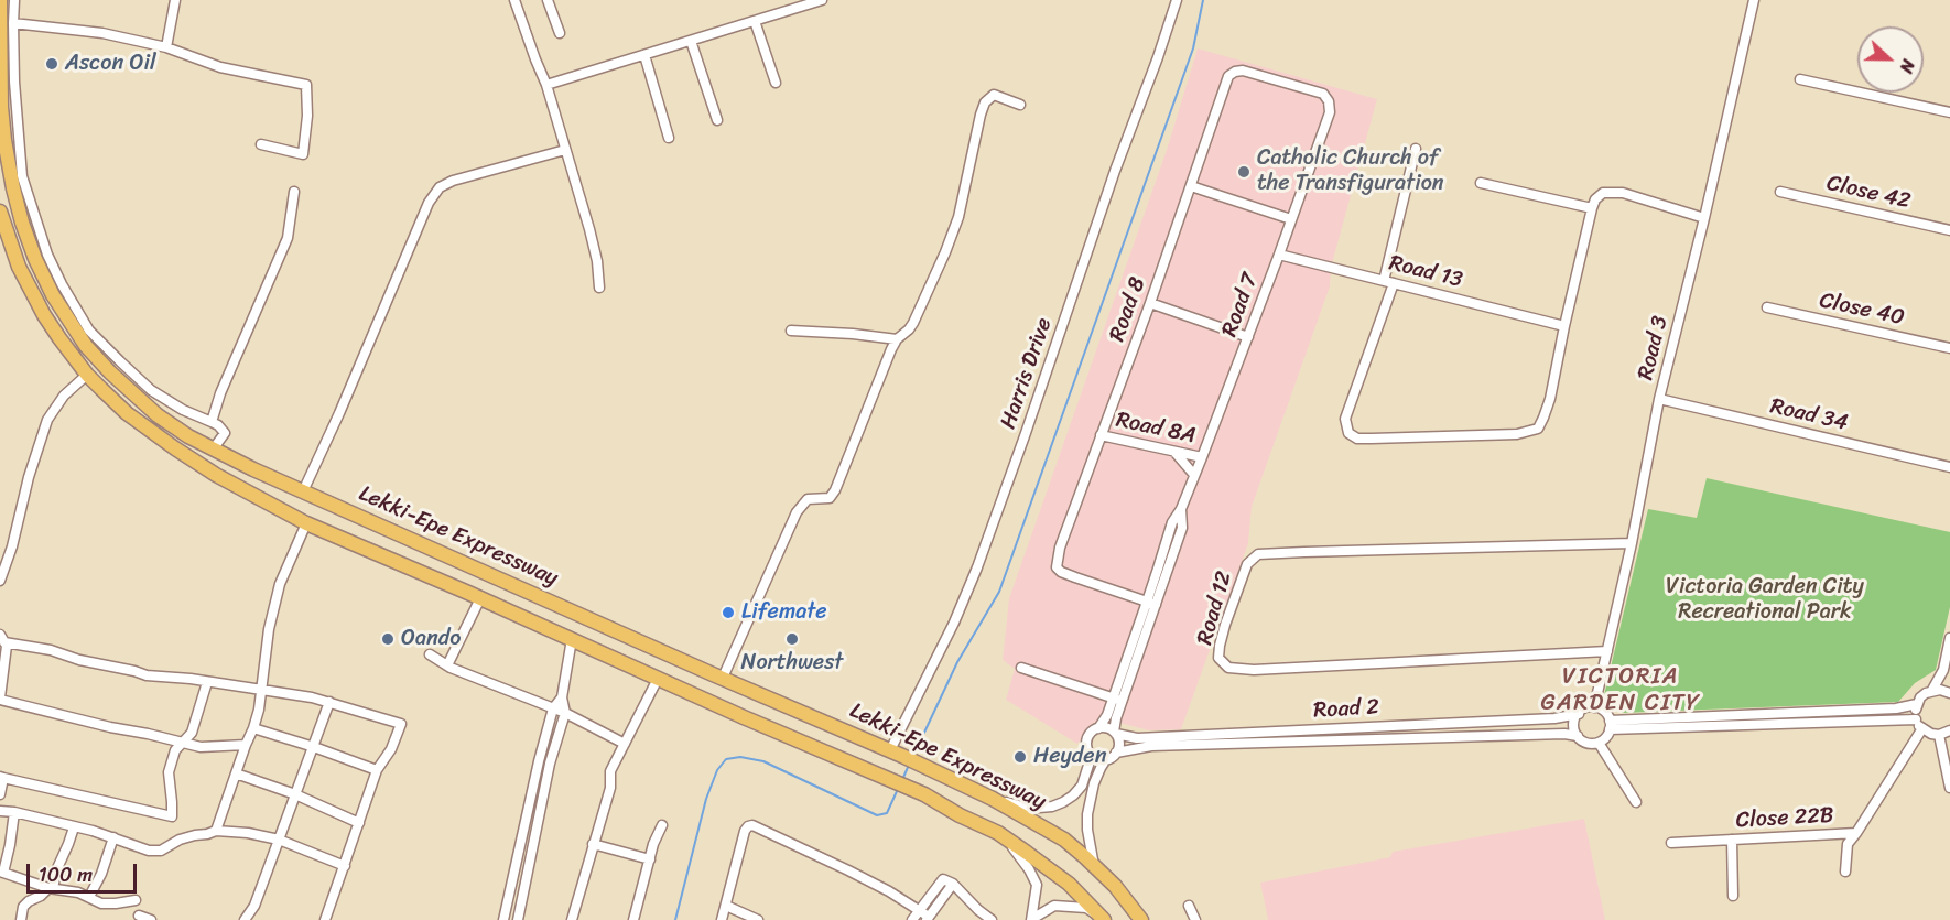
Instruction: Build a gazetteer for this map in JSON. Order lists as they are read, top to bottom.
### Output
{
  "streets": {
    "highway": ["Lekki-Epe Expressway"],
    "street": [
      "Close 42",
      "Road 13",
      "Road 7",
      "Road 8",
      "Close 40",
      "Road 3",
      "Harris Drive",
      "Road 34",
      "Road 8A",
      "Road 12",
      "Road 2",
      "Close 22B"
    ]
  },
  "crossings": [
    ["Road 13", "Road 7"],
    ["Road 7", "Road 8"],
    ["Road 7", "Road 8A"],
    ["Road 7", "Road 2"],
    ["Road 8", "Road 8A"],
    ["Road 3", "Road 34"],
    ["Road 3", "Road 12"],
    ["Road 3", "Road 2"],
    ["Harris Drive", "Lekki-Epe Expressway"]
  ],
  "districts": ["VICTORIA GARDEN CITY"],
  "parks": ["Victoria Garden City Recreational Park"],
  "places": [
    "Ascon Oil",
    "Catholic Church of the Transfiguration",
    "Lifemate",
    "Oando",
    "Northwest",
    "Heyden"
  ],
  "scale_bar": "100 m",
  "north": "right"
}
